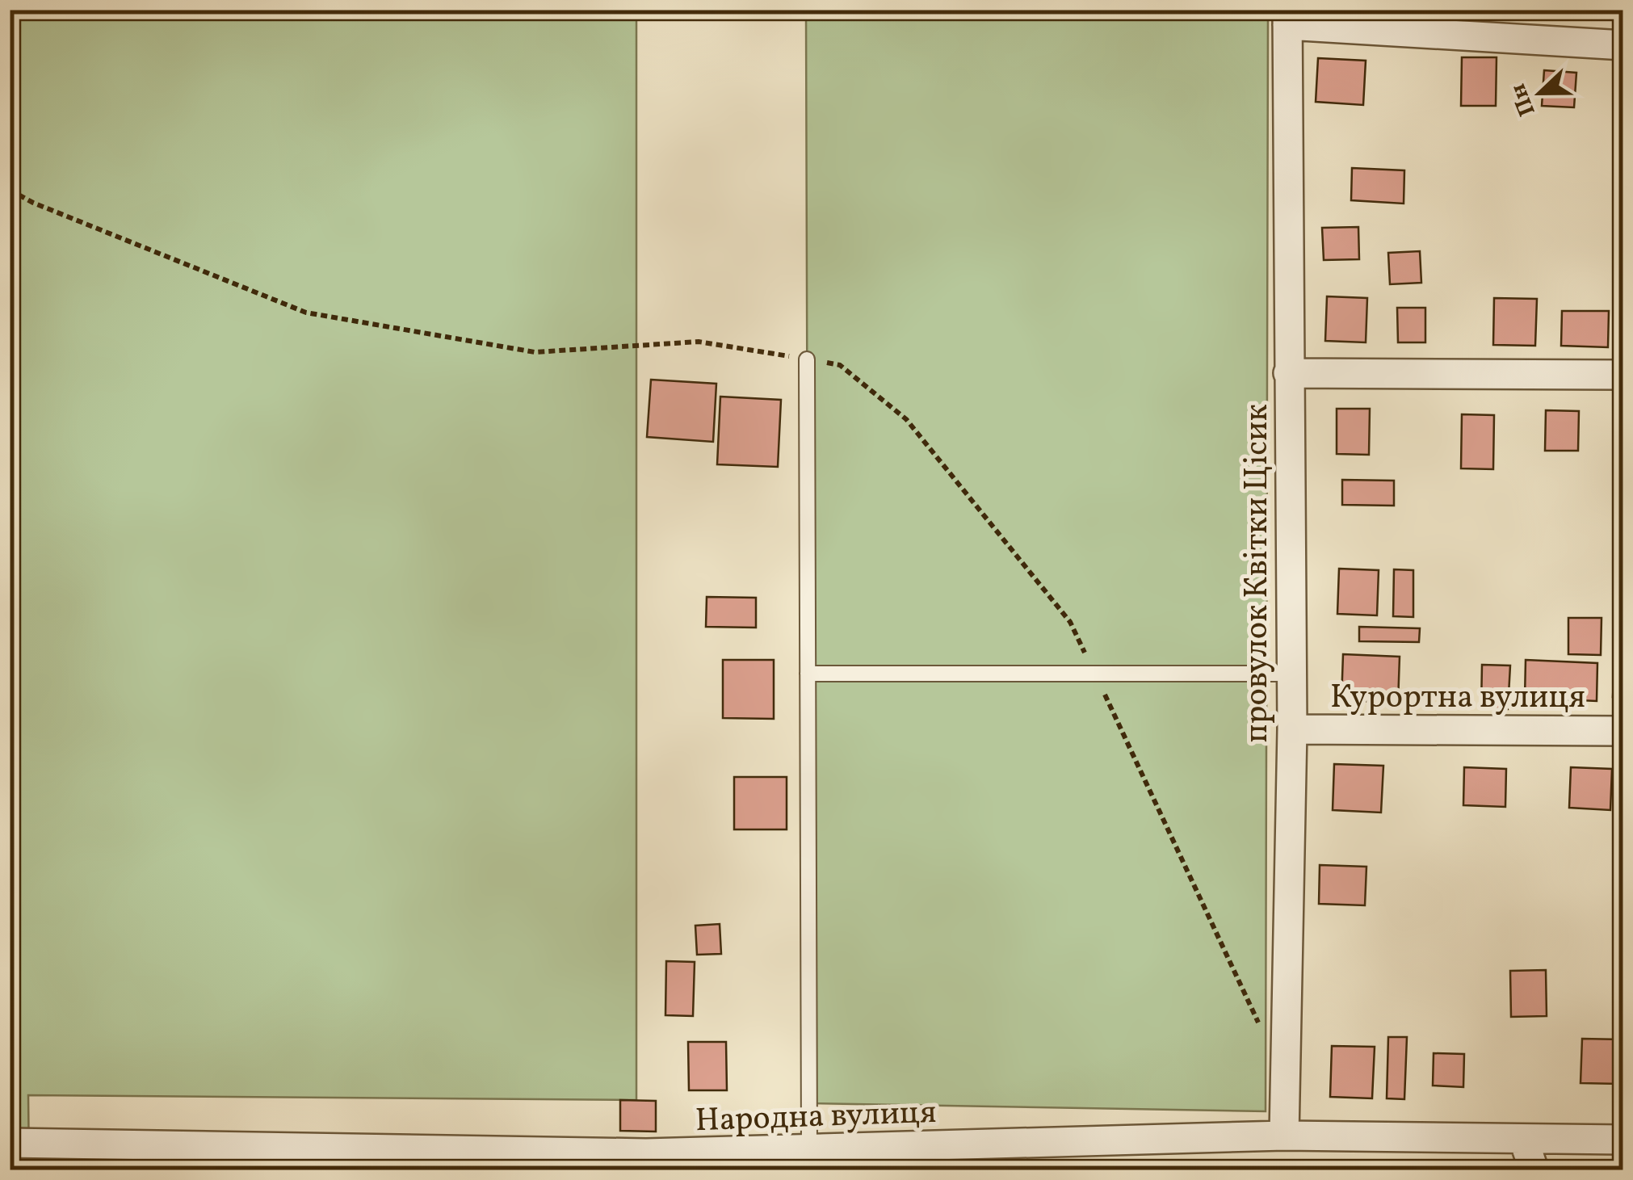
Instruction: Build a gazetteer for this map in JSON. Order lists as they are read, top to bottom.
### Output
{
  "streets": {
    "street": ["провулок Квітки Цісик", "Курортна вулиця", "Народна вулиця"]
  },
  "crossings": [
    ["провулок Квітки Цісик", "Курортна вулиця"],
    ["провулок Квітки Цісик", "Народна вулиця"]
  ],
  "north": "left"
}
